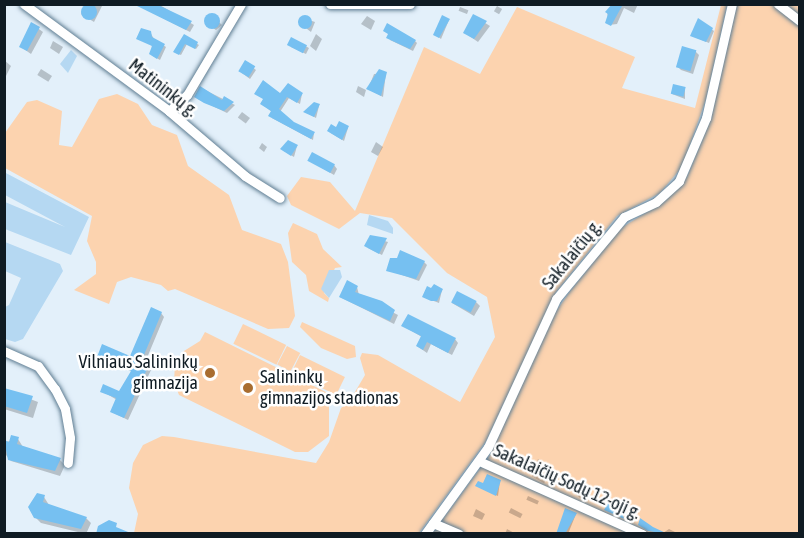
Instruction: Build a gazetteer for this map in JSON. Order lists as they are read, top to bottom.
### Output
{
  "streets": {
    "street": ["Matininkų g.", "Sakalaičių g.", "Sakalaičių Sodų 12-oji g."]
  },
  "crossings": [
    ["Sakalaičių g.", "Sakalaičių Sodų 12-oji g."]
  ],
  "places": ["Vilniaus Salininkų gimnazija", "Salininkų gimnazijos stadionas"]
}
